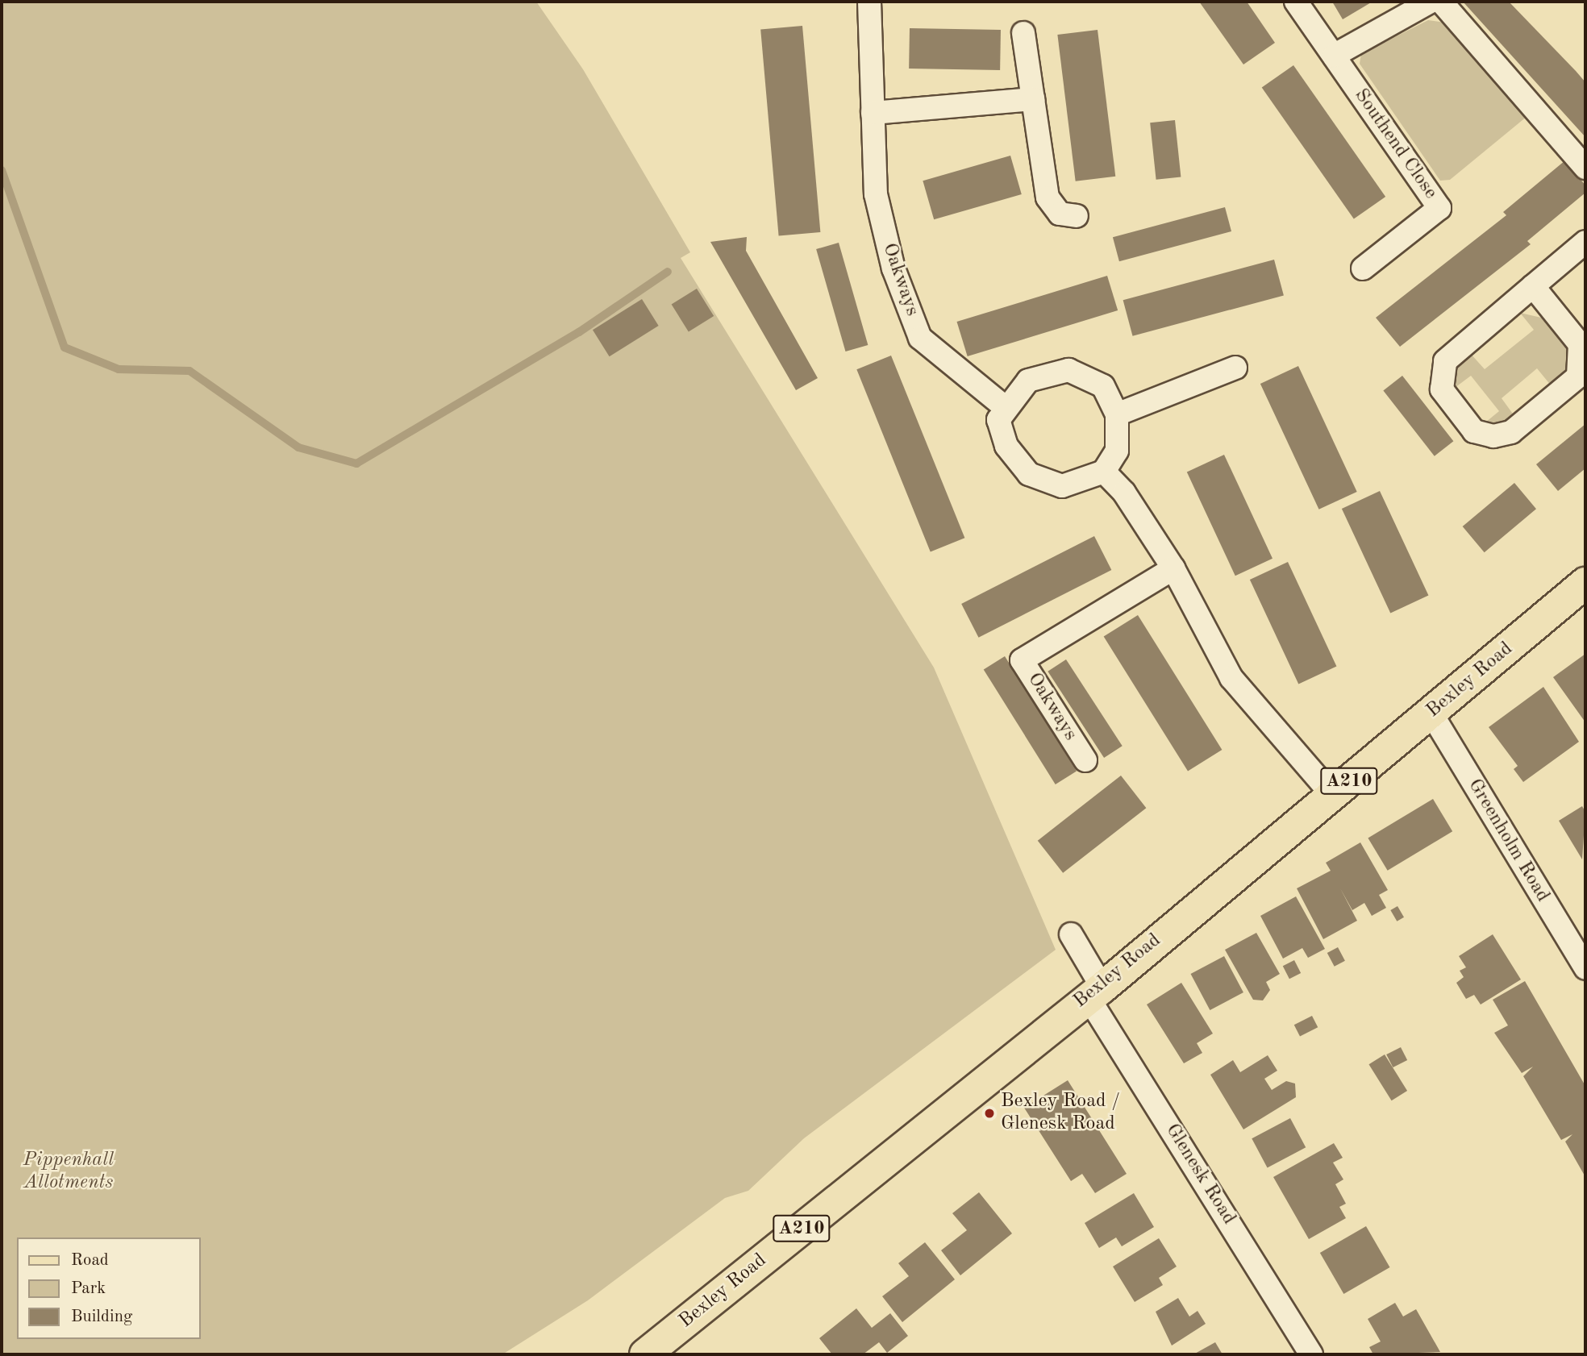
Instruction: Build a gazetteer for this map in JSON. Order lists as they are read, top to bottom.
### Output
{
  "streets": {
    "main road": ["Bexley Road", "A210"],
    "street": [
      "Southend Close",
      "Oakways",
      "Greenholm Road",
      "Glenesk Road"
    ]
  },
  "crossings": [
    ["Bexley Road", "Greenholm Road"],
    ["Bexley Road", "Glenesk Road"]
  ],
  "parks": ["Pippenhall Allotments"],
  "places": ["Bexley Road / Glenesk Road"],
  "legend": ["Road", "Park", "Building"]
}
